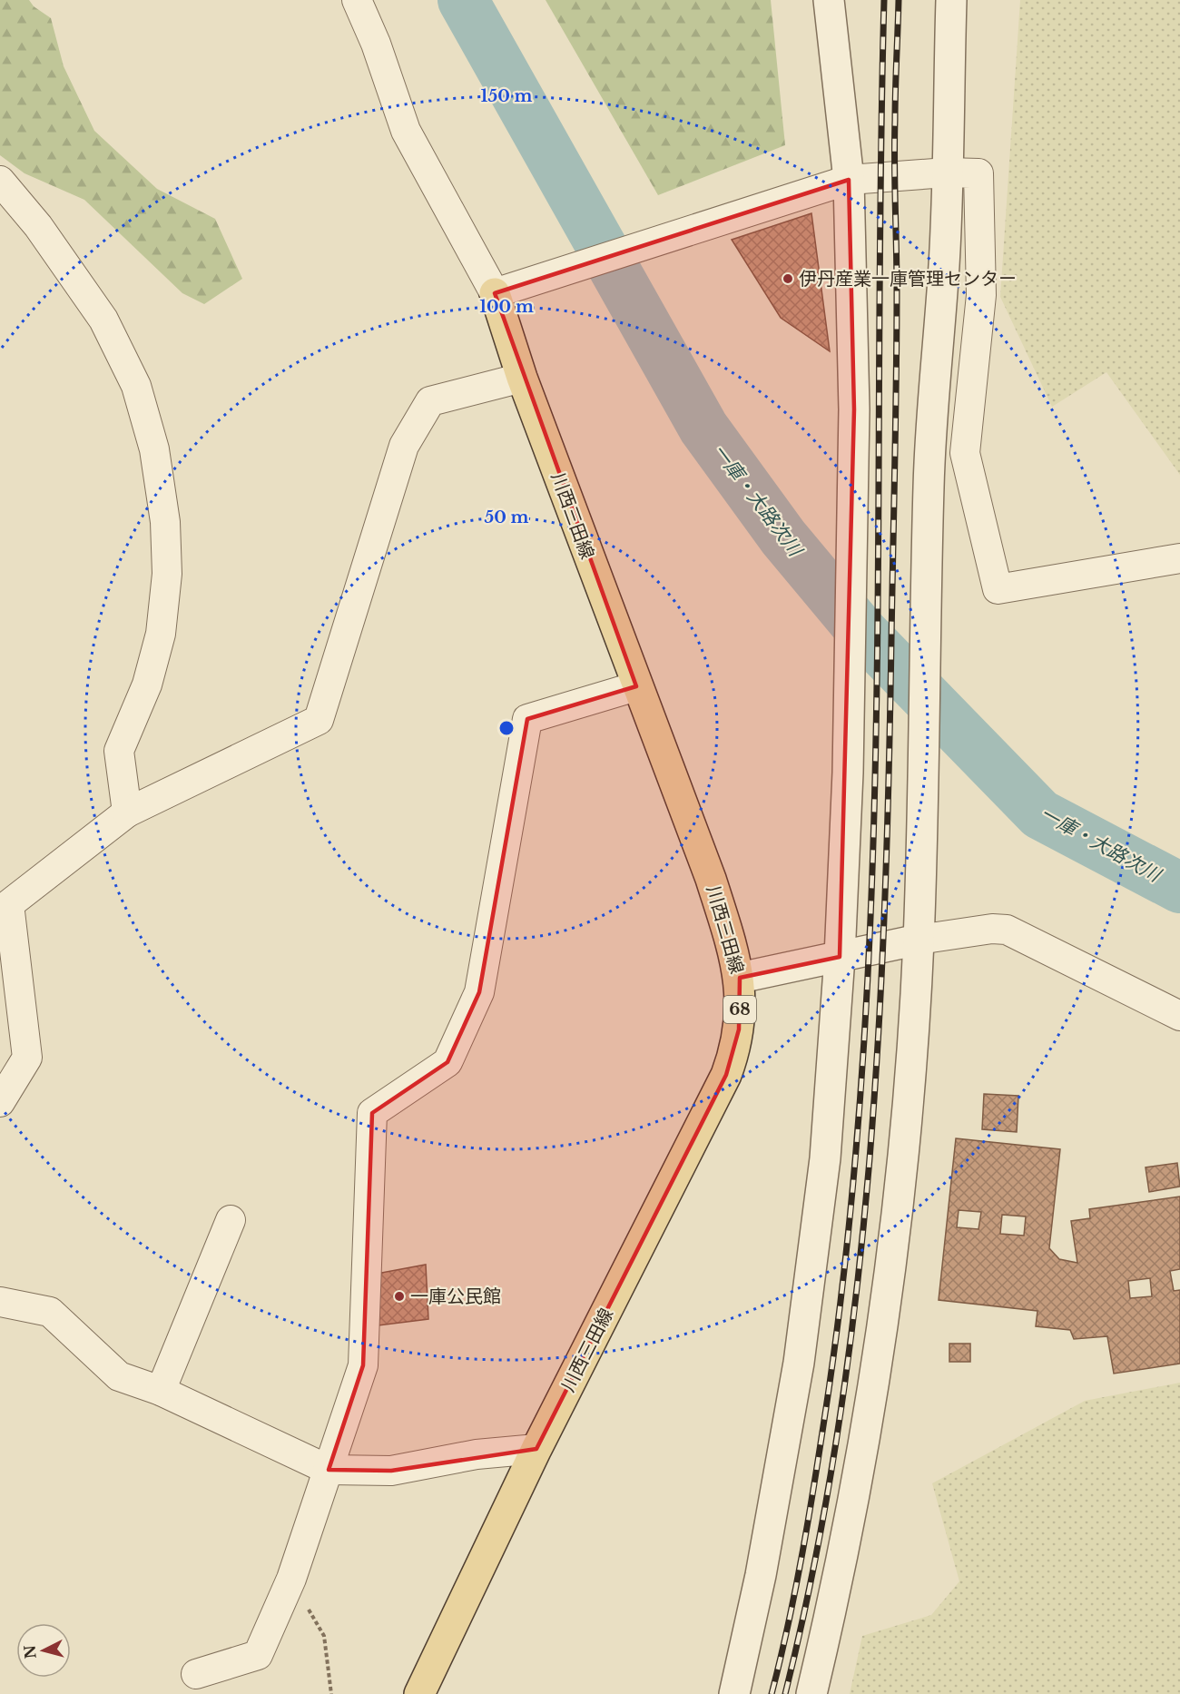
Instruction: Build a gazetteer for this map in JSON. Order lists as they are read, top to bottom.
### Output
{
  "streets": {
    "main road": ["川西三田線", "68"]
  },
  "water": ["一庫・大路次川"],
  "places": ["伊丹産業一庫管理センター", "一庫公民館"],
  "north": "left",
  "rings": ["150 m", "100 m", "50 m"]
}
